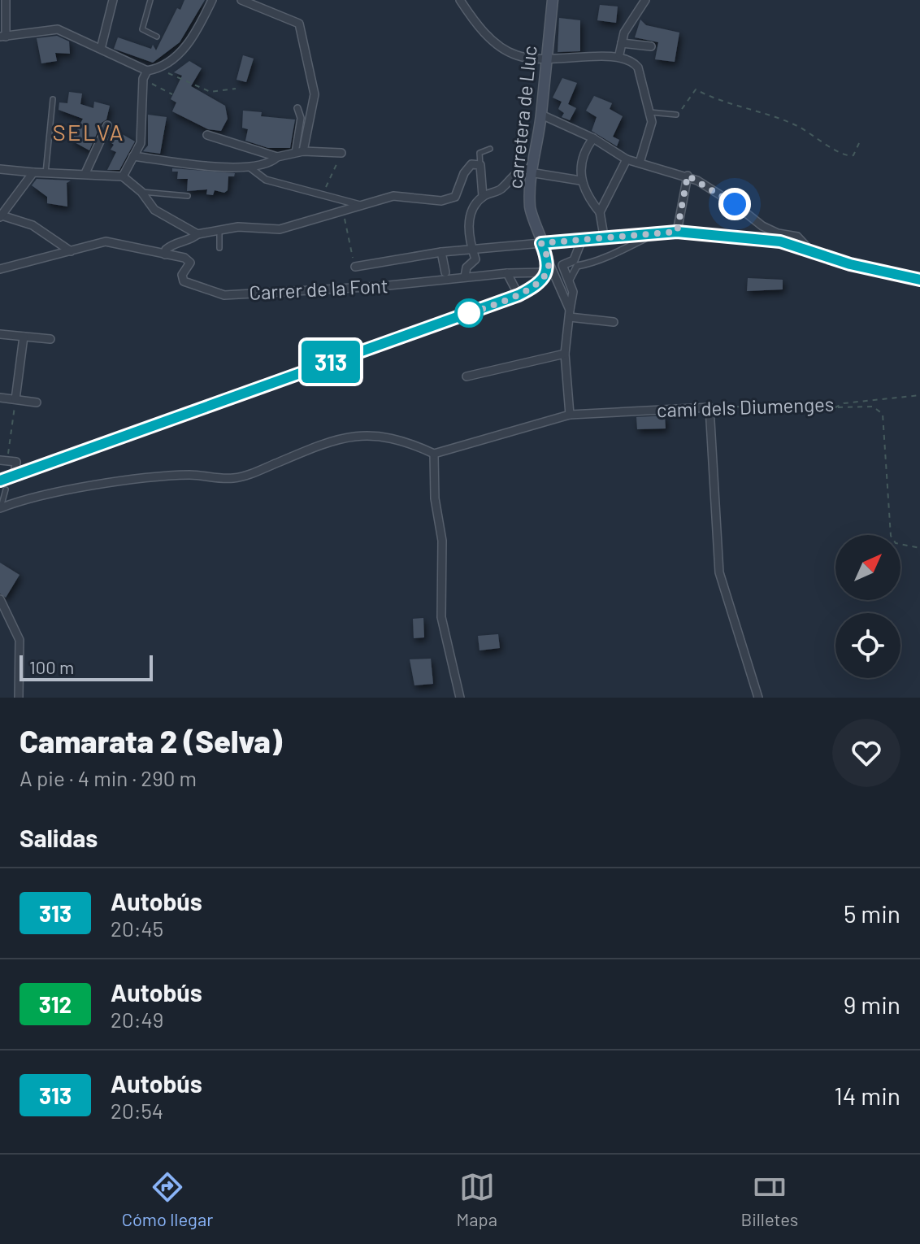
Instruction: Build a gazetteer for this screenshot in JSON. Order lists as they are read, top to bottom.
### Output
{
  "streets": {
    "main road": ["carretera de Lluc"],
    "street": ["Carrer de la Font", "camí dels Diumenges"]
  },
  "crossings": [
    ["carretera de Lluc", "Carrer de la Font"]
  ],
  "districts": ["SELVA"],
  "lines": ["bus line 313"],
  "scale_bar": "100 m",
  "north": "top right",
  "page": {
    "on_map": "313",
    "scale": "100 m",
    "heading": [
      ["Camarata 2 (Selva)", "A pie · 4 min · 290 m"],
      "Salidas"
    ],
    "list": [
      {
        "mark": "313",
        "name": "Autobús",
        "note": "20:45",
        "value": "5 min"
      },
      {
        "mark": "312",
        "name": "Autobús",
        "note": "20:49",
        "value": "9 min"
      },
      {
        "mark": "313",
        "name": "Autobús",
        "note": "20:54",
        "value": "14 min"
      }
    ],
    "tabs": ["Cómo llegar", "Mapa", "Billetes"]
  }
}
